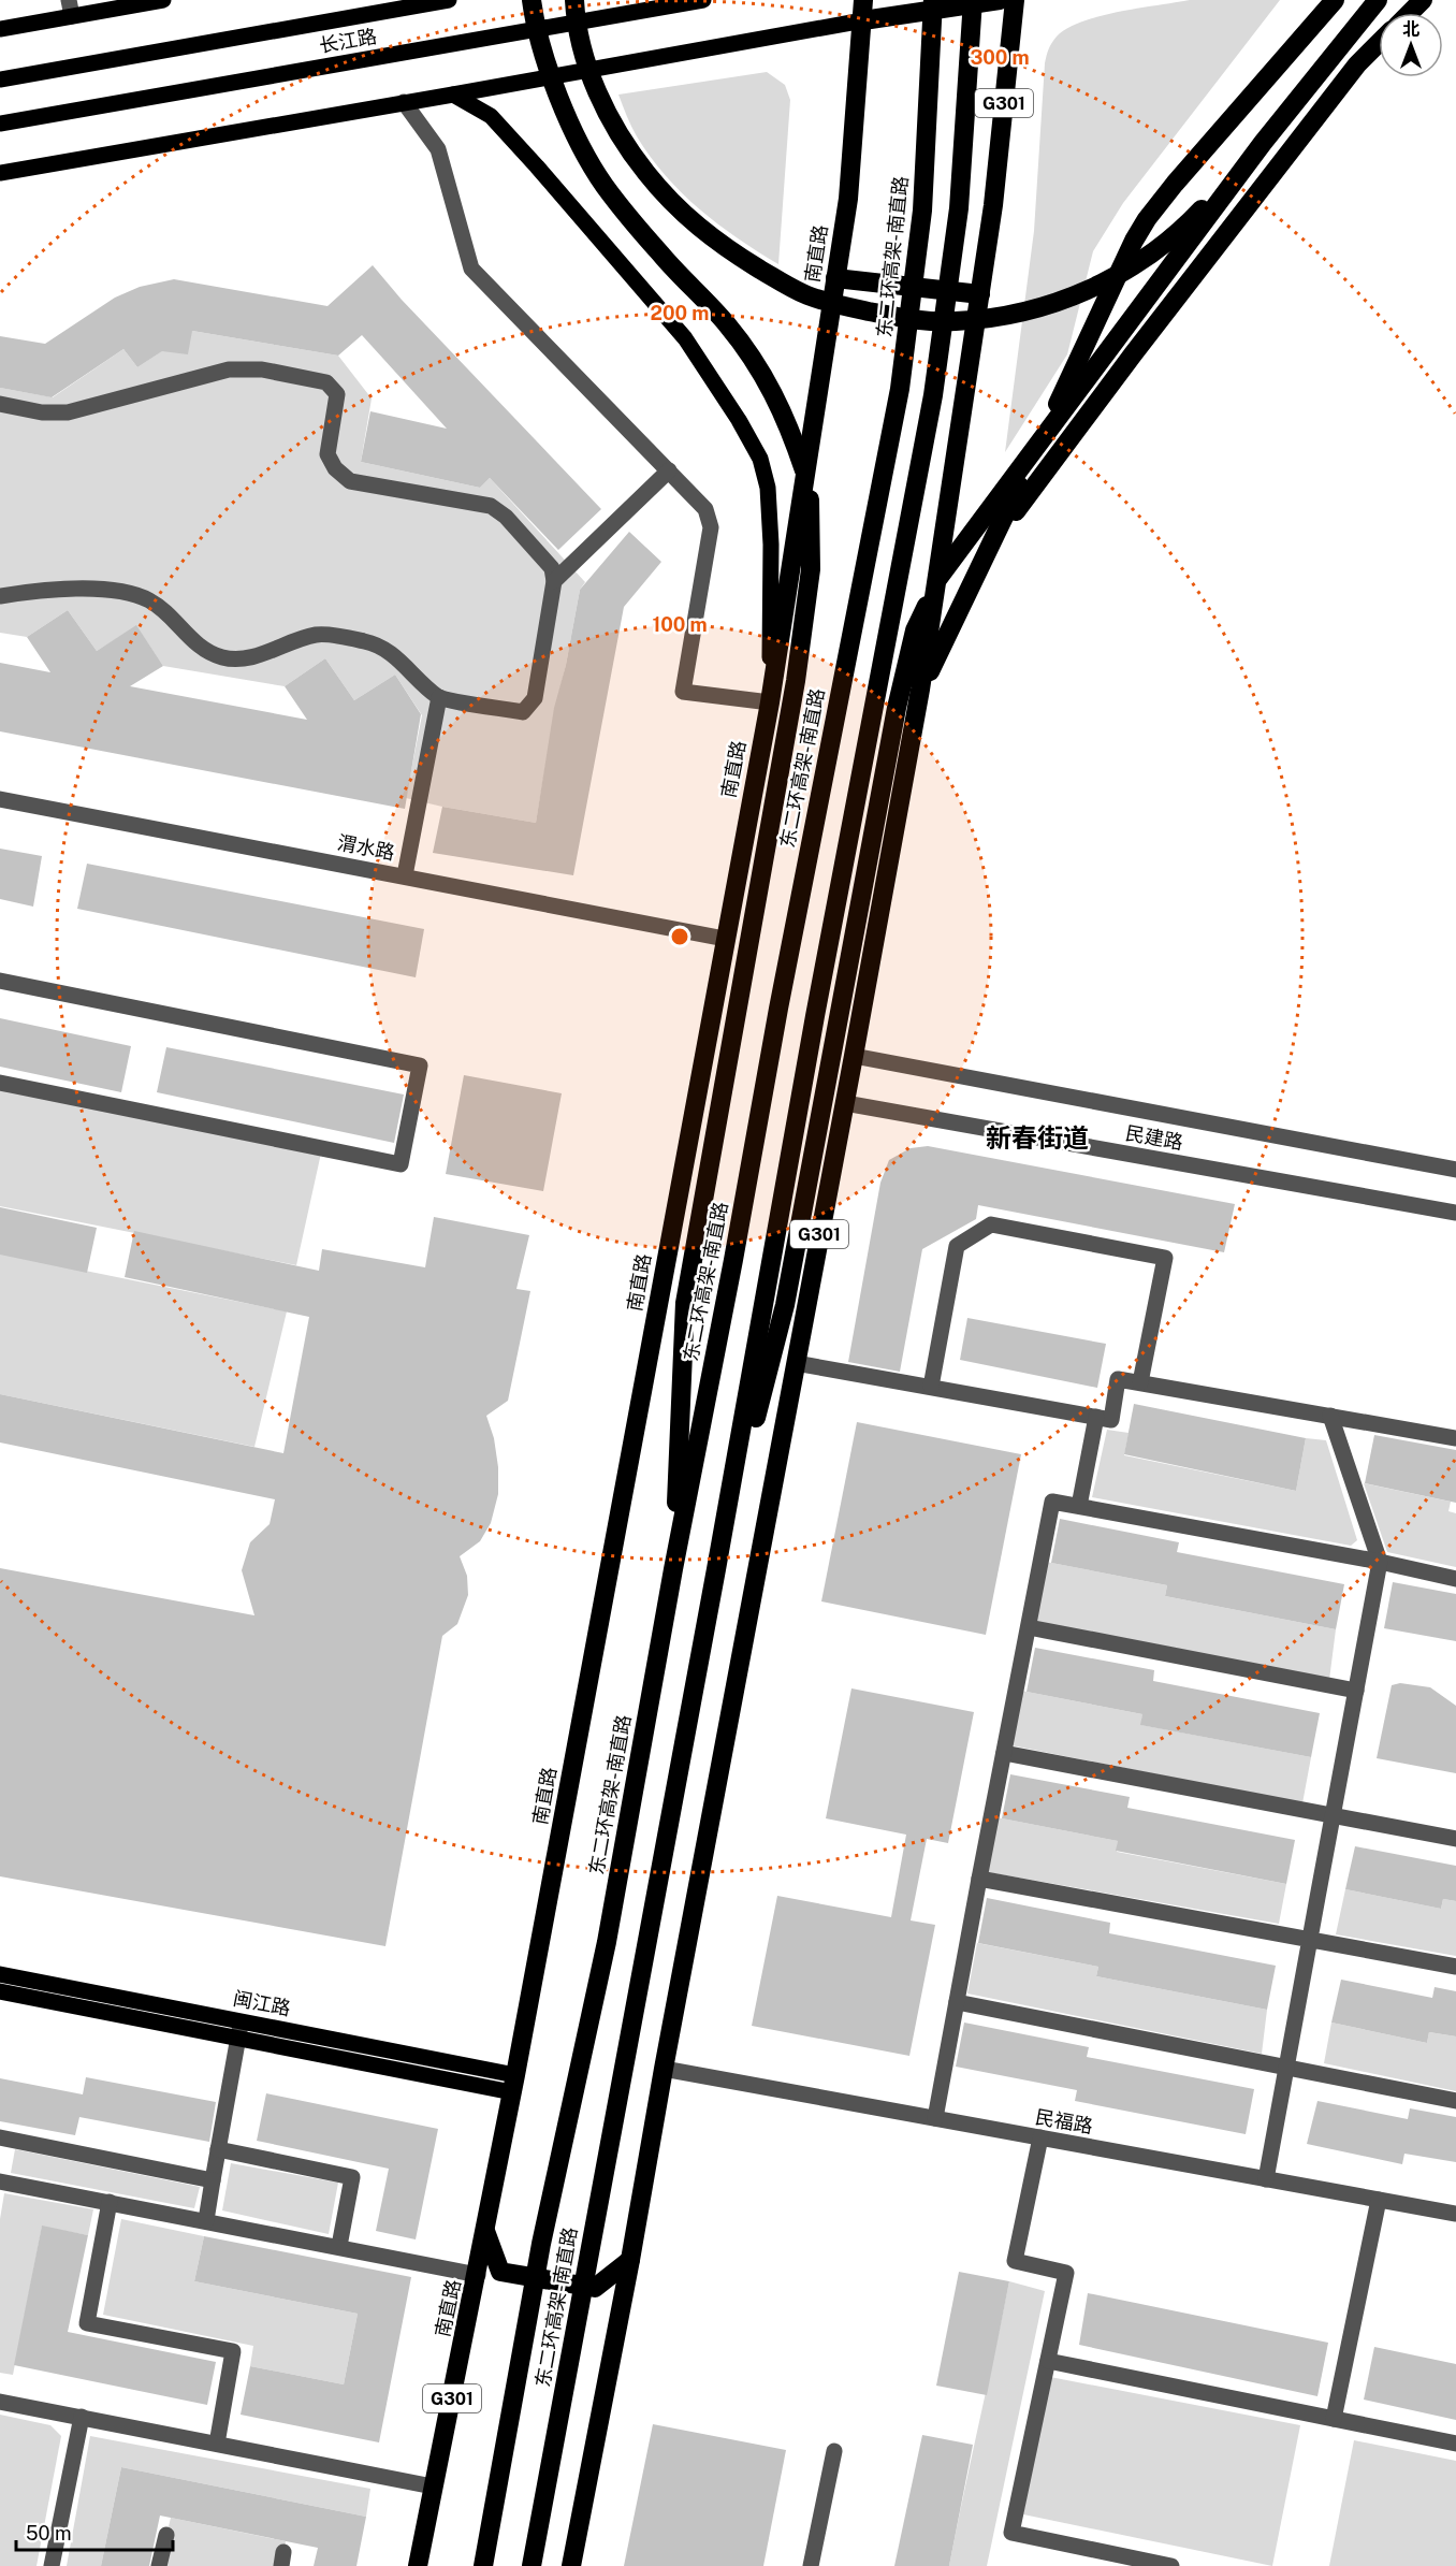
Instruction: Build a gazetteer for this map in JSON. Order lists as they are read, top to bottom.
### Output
{
  "streets": {
    "highway": ["G301", "南直路", "东二环高架-南直路"],
    "main road": ["长江路", "闽江路"],
    "street": ["渭水路", "民建路", "民福路"]
  },
  "crossings": [
    ["G301", "民建路"],
    ["G301", "民福路"],
    ["南直路", "渭水路"],
    ["南直路", "闽江路"]
  ],
  "districts": ["新春街道"],
  "scale_bar": "50 m",
  "north": "top",
  "rings": ["300 m", "200 m", "100 m"]
}
